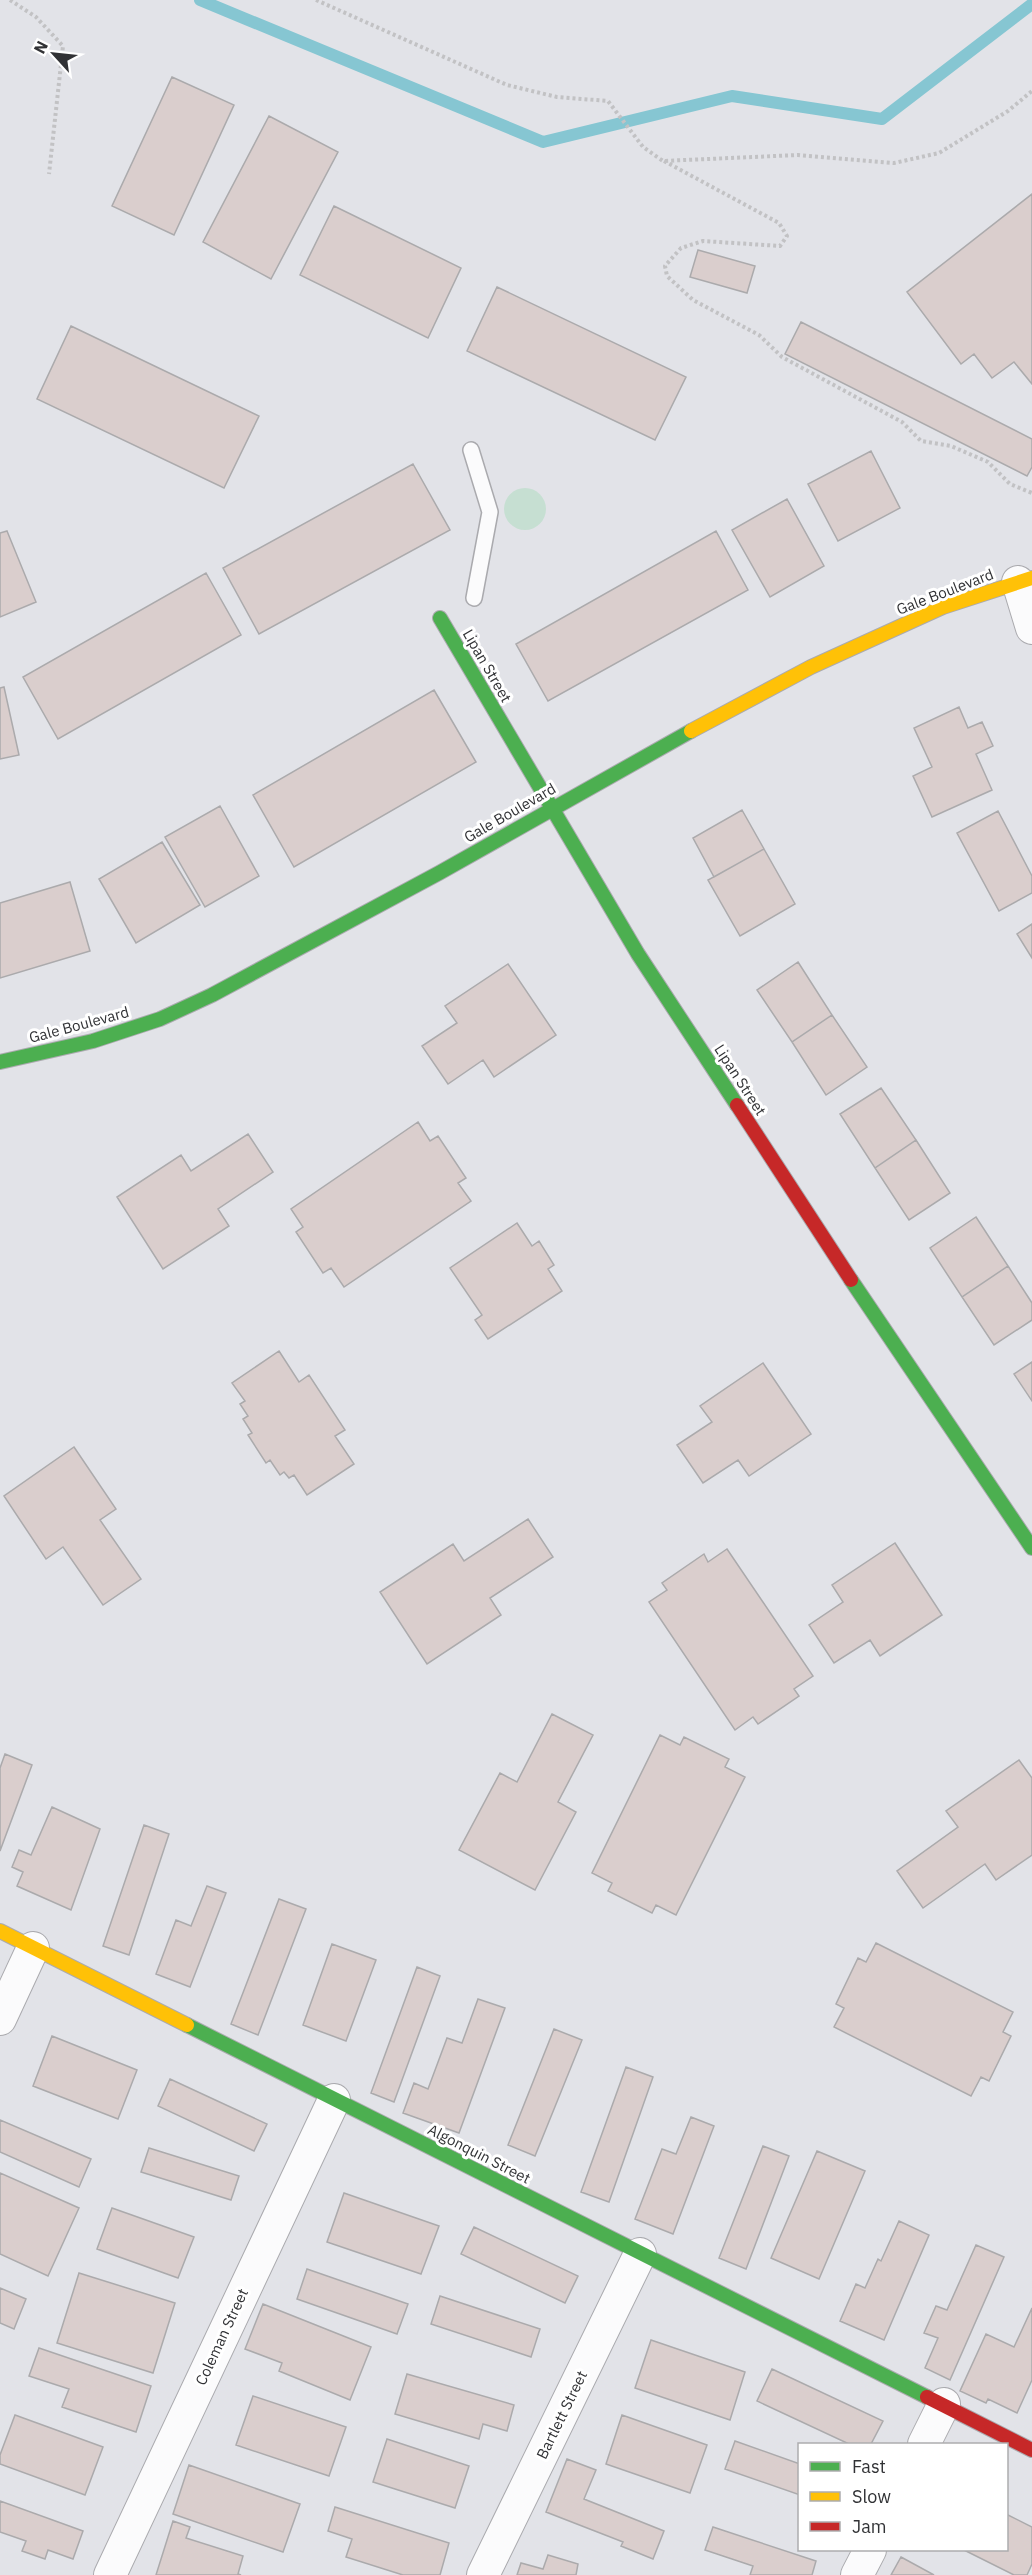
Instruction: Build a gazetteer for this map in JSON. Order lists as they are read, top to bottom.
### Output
{
  "streets": {
    "street": [
      "Gale Boulevard",
      "Lipan Street",
      "Algonquin Street",
      "Coleman Street",
      "Bartlett Street"
    ]
  },
  "crossings": [
    ["Gale Boulevard", "Lipan Street"],
    ["Algonquin Street", "Coleman Street"],
    ["Algonquin Street", "Bartlett Street"]
  ],
  "legend": ["Fast", "Slow", "Jam"],
  "north": "top left"
}
